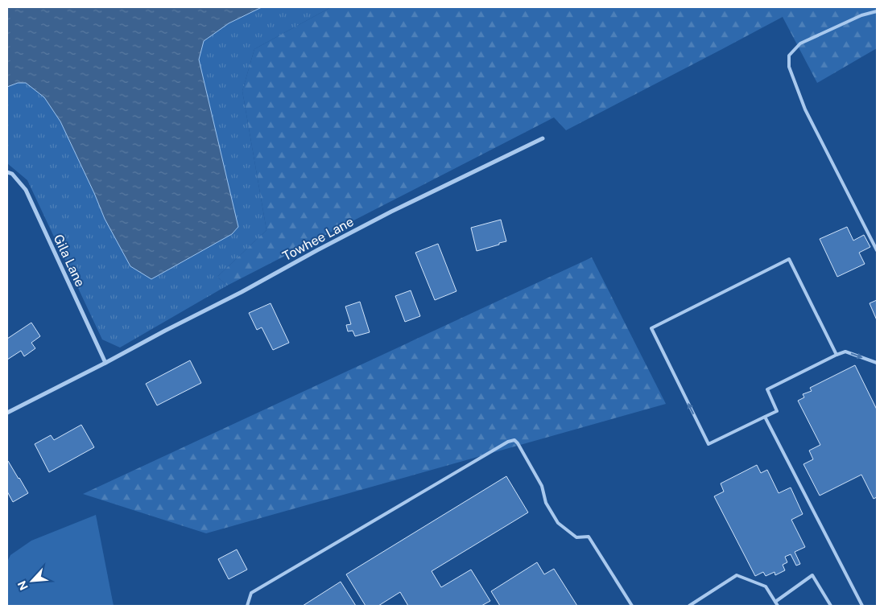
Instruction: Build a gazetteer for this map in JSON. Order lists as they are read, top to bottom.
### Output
{
  "streets": {
    "street": ["Towhee Lane", "Gila Lane"]
  },
  "crossings": [
    ["Towhee Lane", "Gila Lane"]
  ],
  "north": "bottom left"
}
